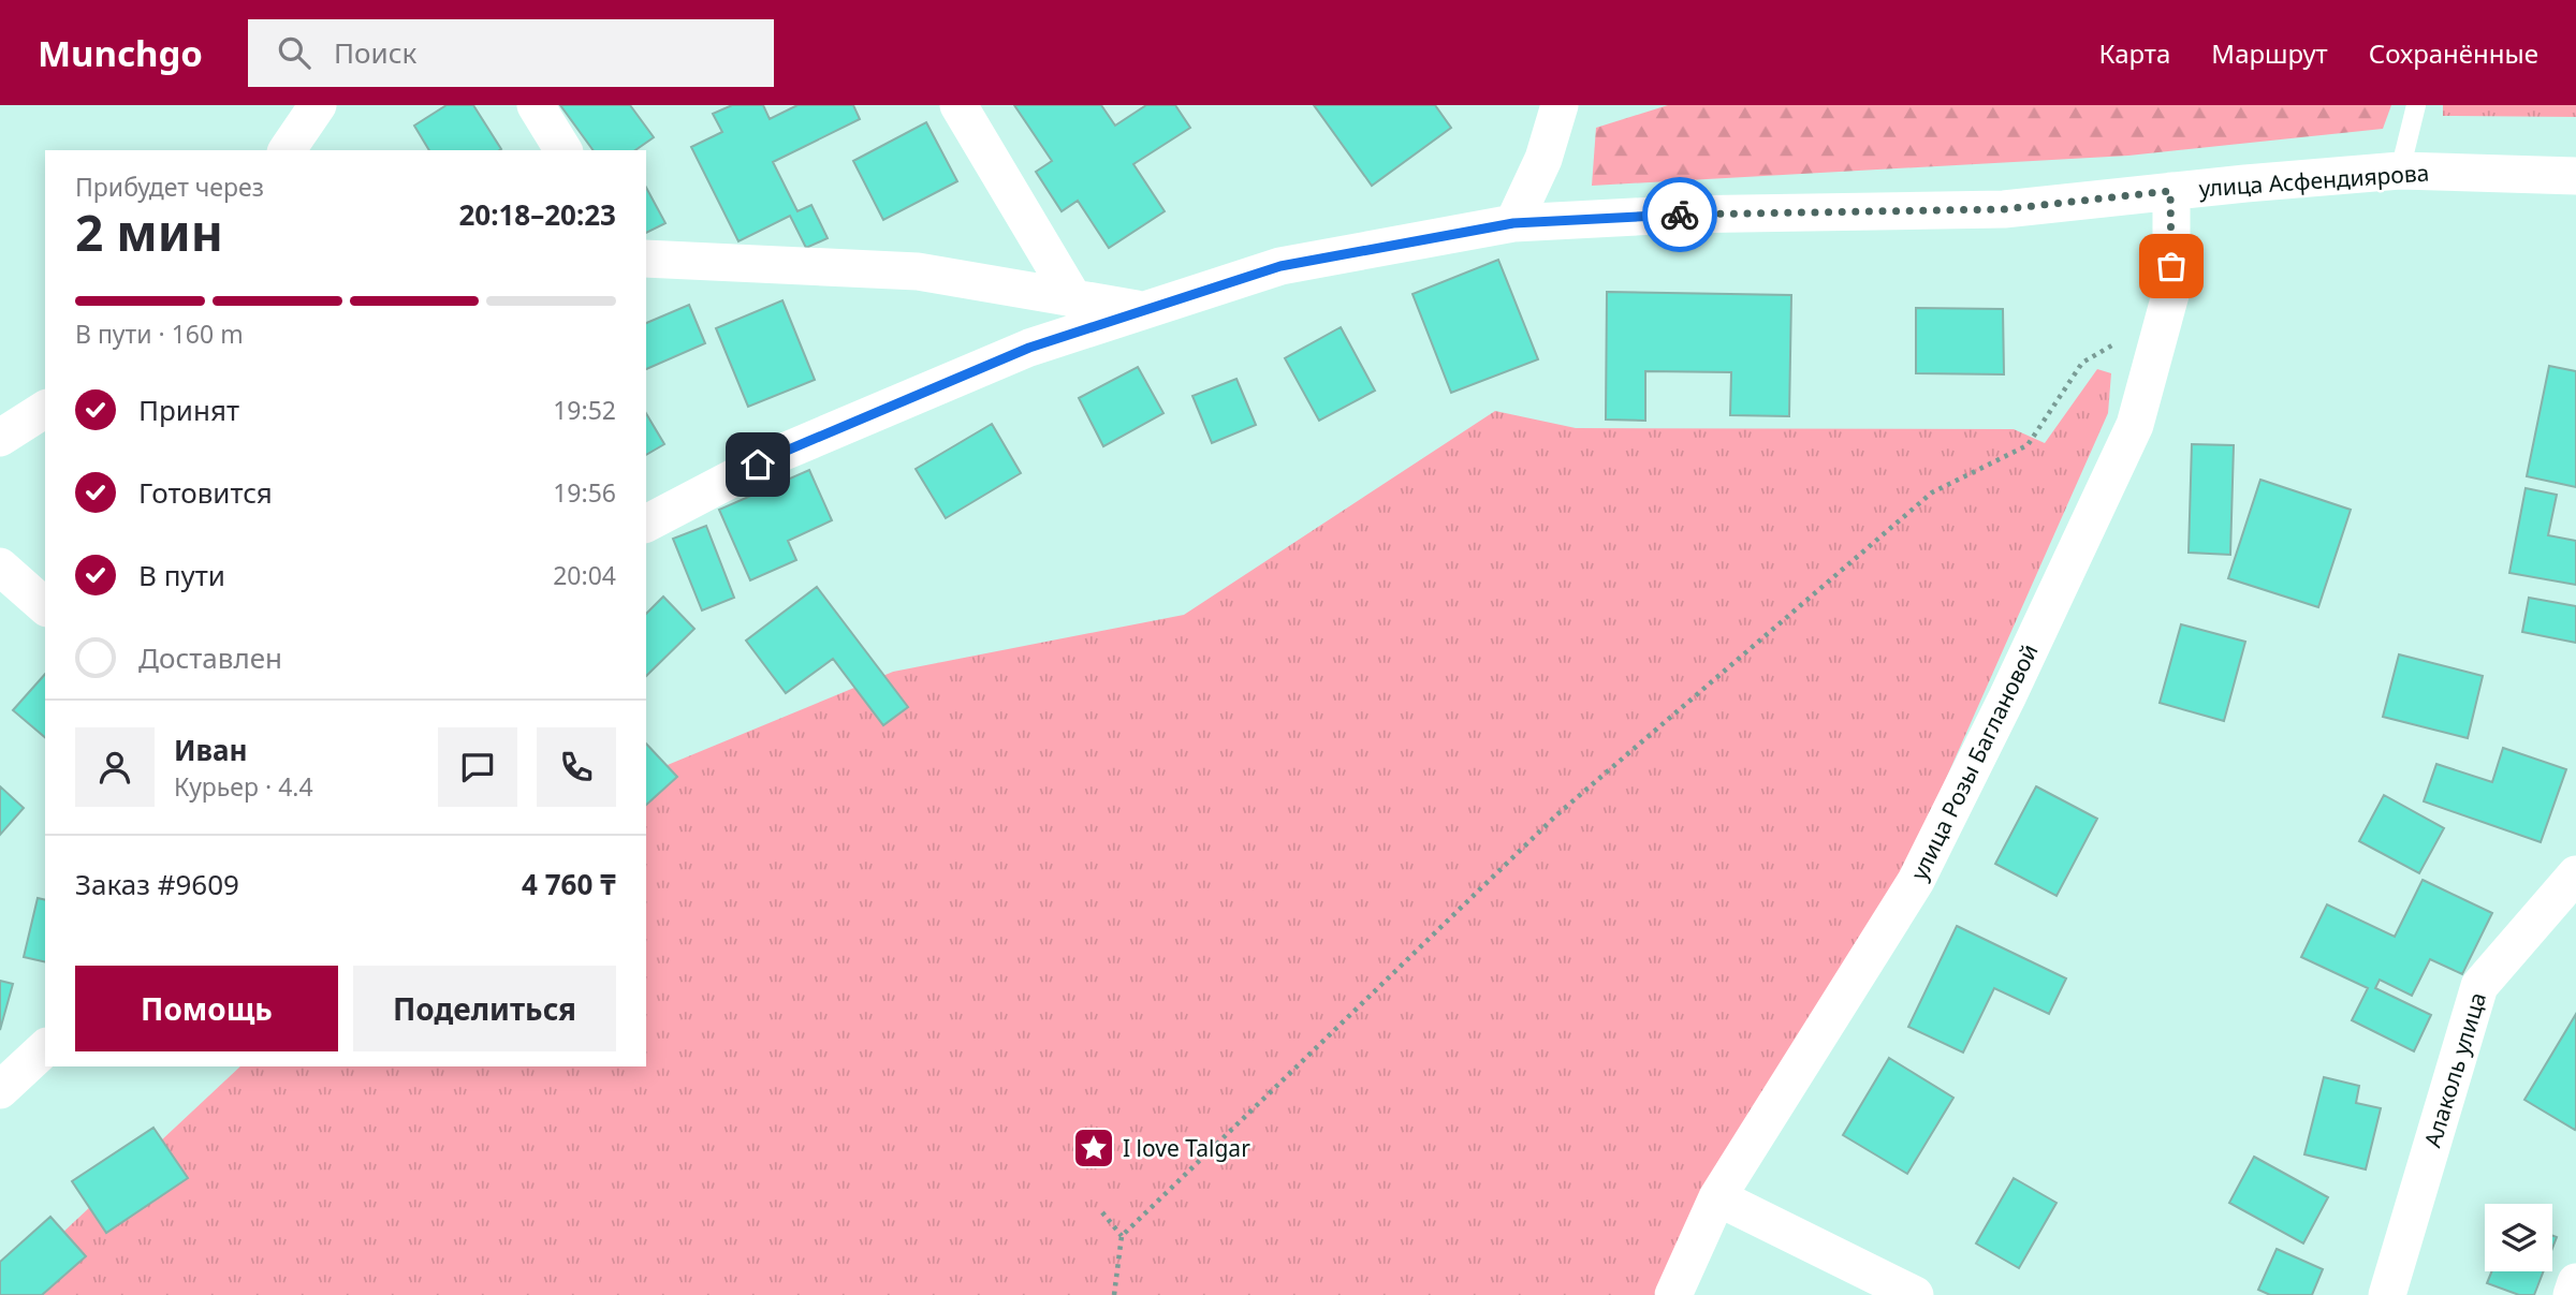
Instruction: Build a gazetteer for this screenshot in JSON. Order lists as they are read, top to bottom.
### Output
{
  "streets": {
    "street": ["улица Асфендиярова", "улица Розы Баглановой", "Алаколь улица"]
  },
  "crossings": [
    ["улица Асфендиярова", "улица Розы Баглановой"]
  ],
  "places": {
    "place": ["I love Talgar"]
  },
  "page": {
    "header": "Munchgo",
    "search": "Поиск",
    "nav": ["Карта", "Маршрут", "Сохранённые"],
    "heading": ["2 мин", "Прибудет через", "20:18–20:23"],
    "panel": [
      "Иван",
      "Курьер · 4.4",
      "Заказ #9609",
      "4 760 ₸"
    ],
    "bar": "В пути · 160 m",
    "list": [
      ["Принят", "19:52"],
      ["Готовится", "19:56"],
      ["В пути", "20:04"],
      "Доставлен"
    ],
    "buttons": ["Помощь", "Поделиться"]
  }
}
